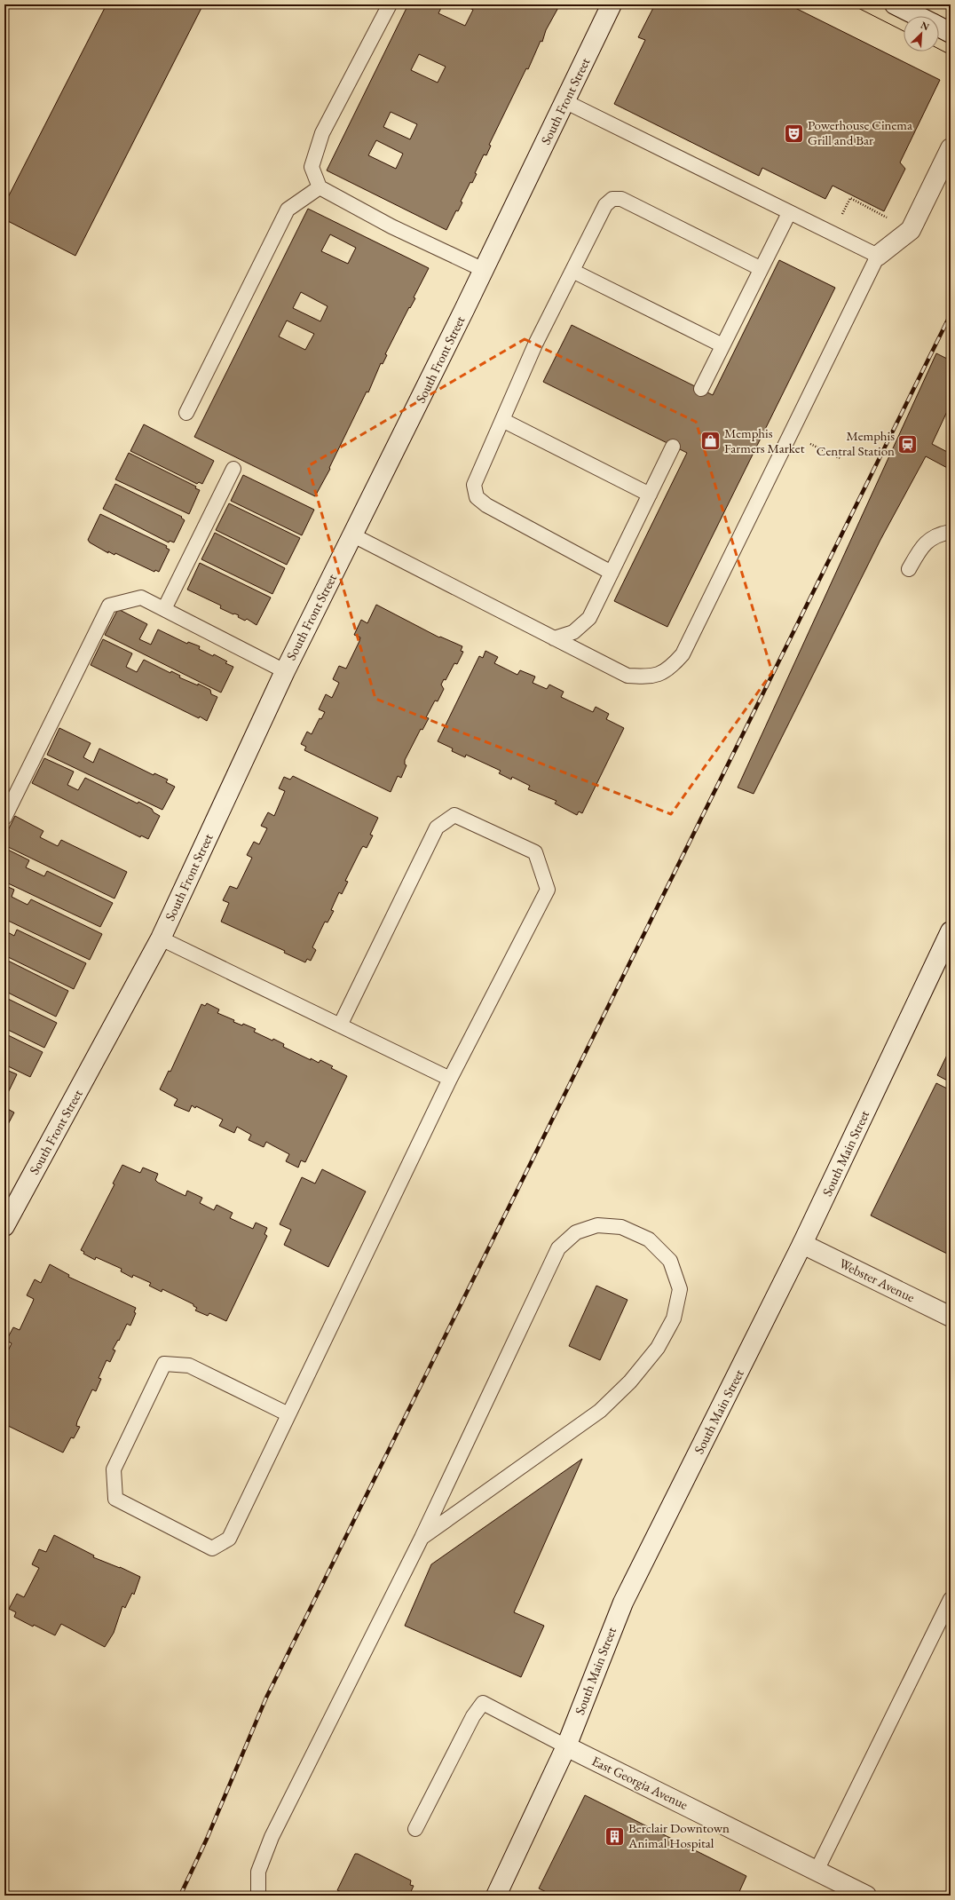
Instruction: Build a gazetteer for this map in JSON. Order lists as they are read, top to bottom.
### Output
{
  "streets": {
    "main road": [
      "South Front Street",
      "South Main Street",
      "Webster Avenue",
      "East Georgia Avenue"
    ]
  },
  "crossings": [
    ["South Main Street", "Webster Avenue"],
    ["South Main Street", "East Georgia Avenue"]
  ],
  "places": {
    "theatre": ["Powerhouse Cinema Grill and Bar"],
    "shop": ["Memphis Farmers Market"],
    "station": ["Memphis Central Station"],
    "building": ["Berclair Downtown Animal Hospital"]
  },
  "north": "top right"
}
